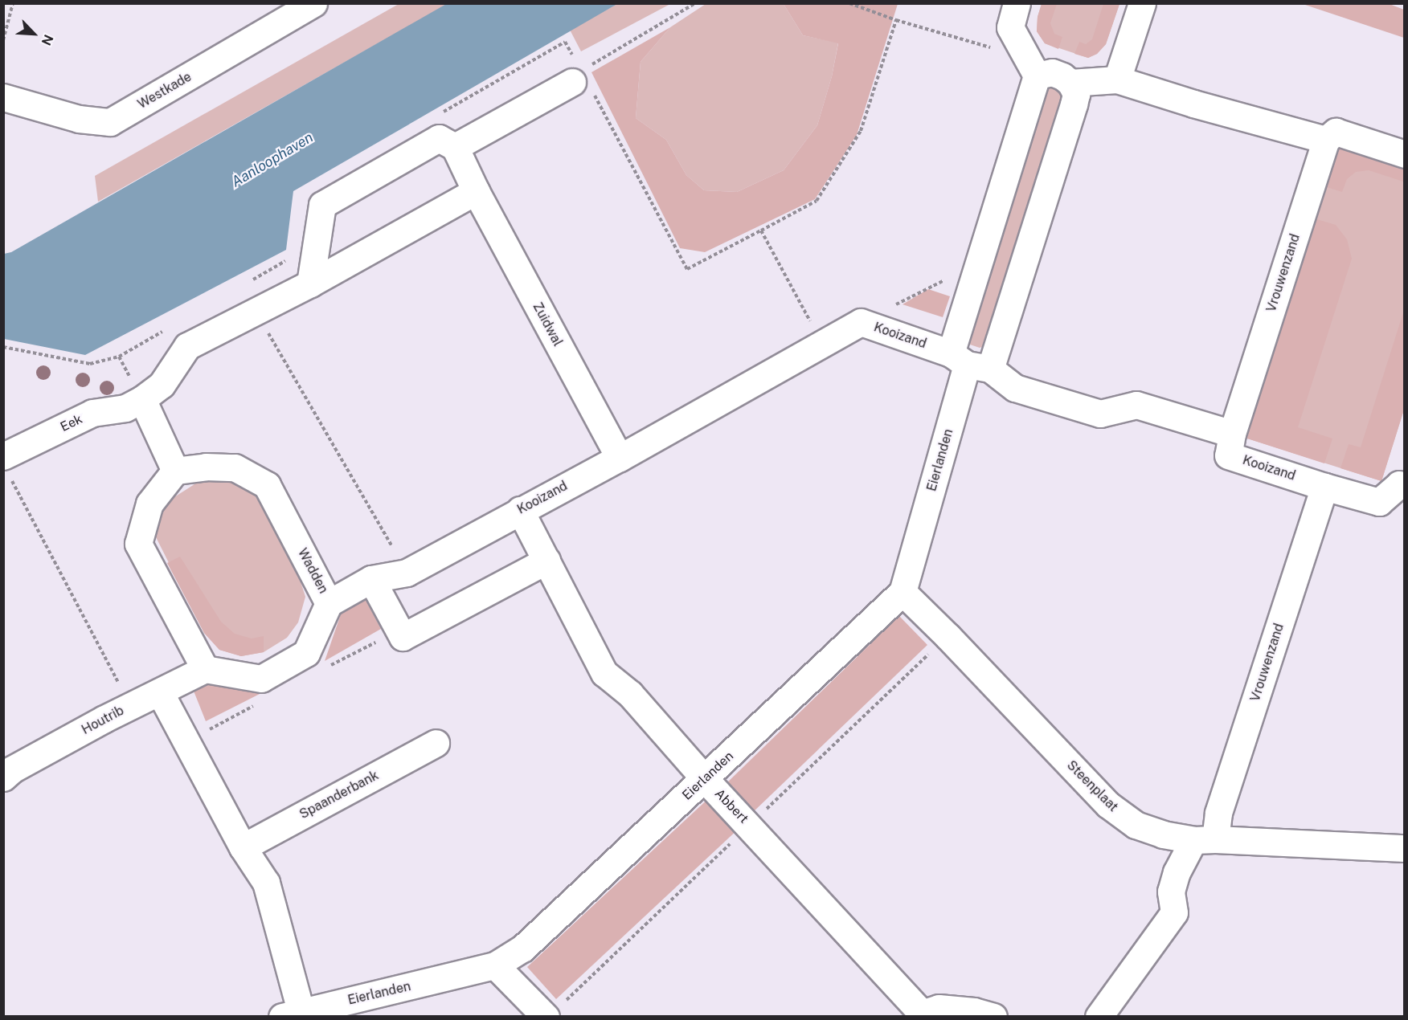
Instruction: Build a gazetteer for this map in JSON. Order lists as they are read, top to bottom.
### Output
{
  "streets": {
    "street": [
      "Westkade",
      "Vrouwenzand",
      "Zuidwal",
      "Kooizand",
      "Eek",
      "Eierlanden",
      "Wadden",
      "Houtrib",
      "Steenplaat",
      "Spaanderbank",
      "Abbert"
    ]
  },
  "crossings": [
    ["Vrouwenzand", "Kooizand"],
    ["Vrouwenzand", "Steenplaat"],
    ["Zuidwal", "Kooizand"],
    ["Kooizand", "Eierlanden"],
    ["Kooizand", "Wadden"],
    ["Kooizand", "Abbert"],
    ["Eierlanden", "Steenplaat"],
    ["Eierlanden", "Abbert"],
    ["Wadden", "Houtrib"]
  ],
  "water": ["Aanloophaven"],
  "north": "bottom right"
}
